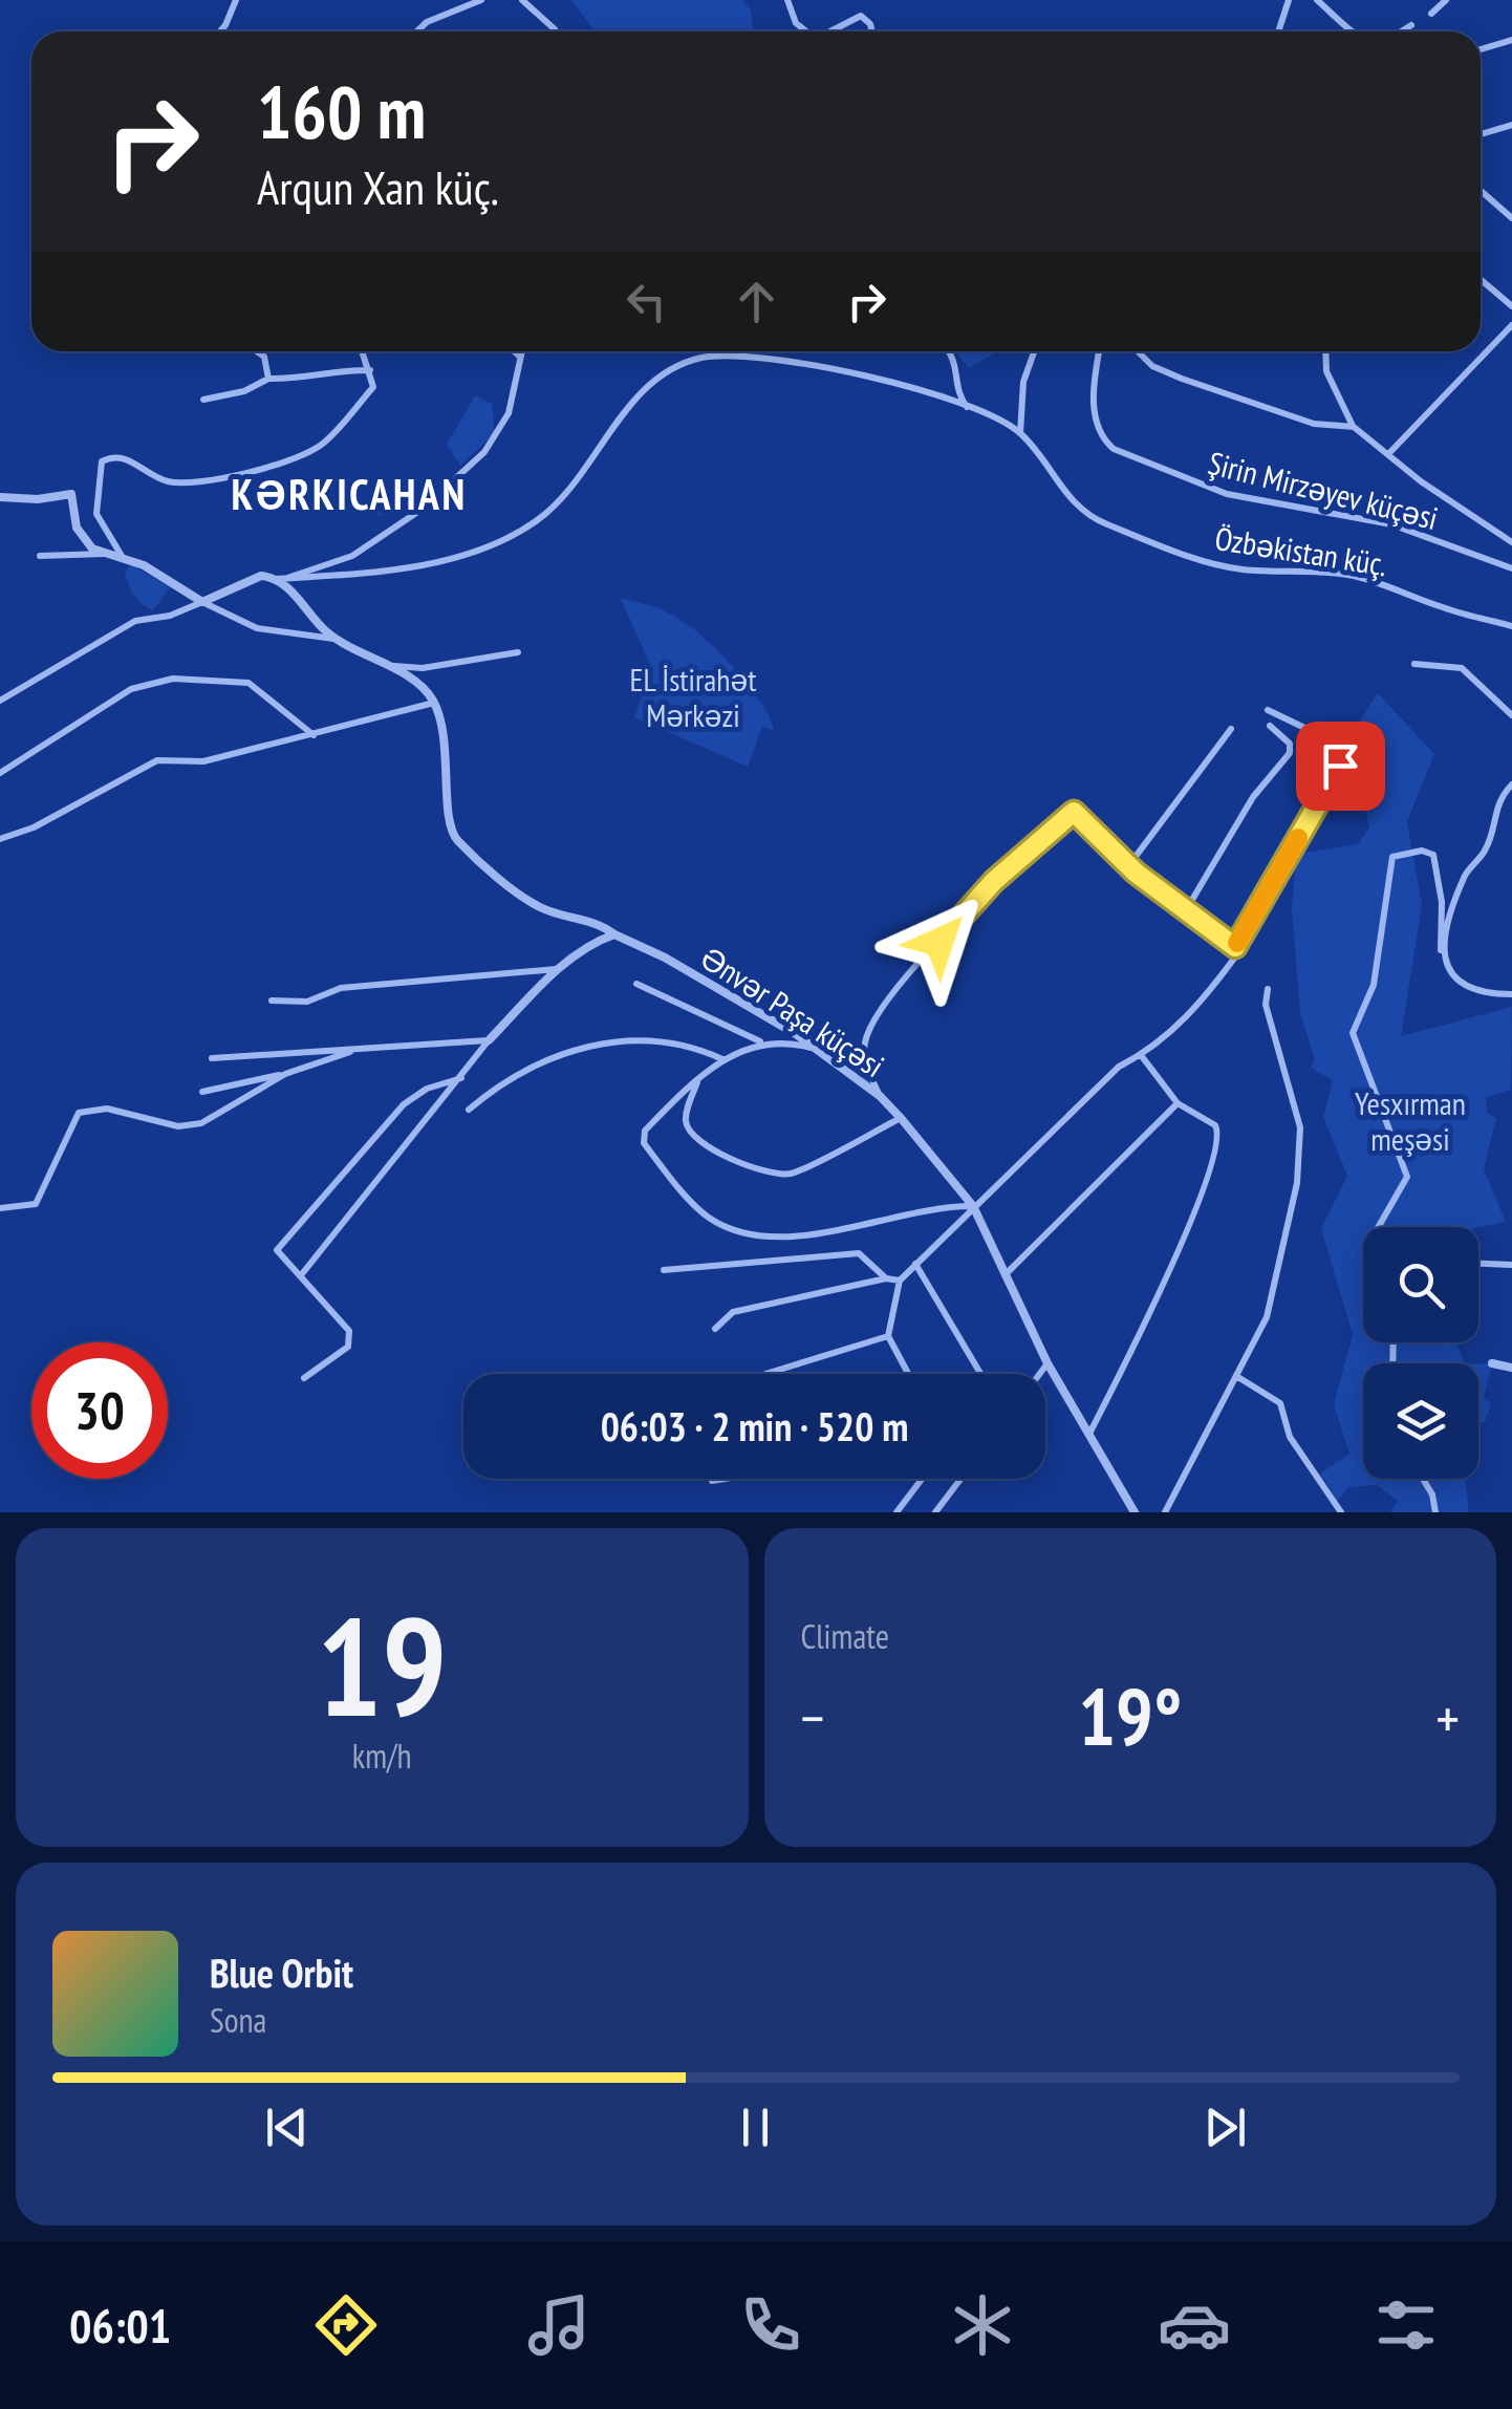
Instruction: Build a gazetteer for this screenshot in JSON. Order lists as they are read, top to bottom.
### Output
{
  "streets": {
    "street": ["Şirin Mirzəyev küçəsi", "Özbəkistan küç.", "Ənvər Paşa küçəsi"]
  },
  "districts": ["KƏRKICAHAN"],
  "parks": ["EL İstirahət Mərkəzi", "Yesxırman meşəsi"],
  "page": {
    "turn": ["160 m", "Arqun Xan küç."],
    "limit": "30",
    "trip": "06:03 · 2 min · 520 m",
    "tile": [
      ["19", "km/h"],
      "Climate"
    ],
    "heat": ["−", "19°", "+"],
    "song": ["Blue Orbit", "Sona"],
    "tabs": "06:01"
  }
}
